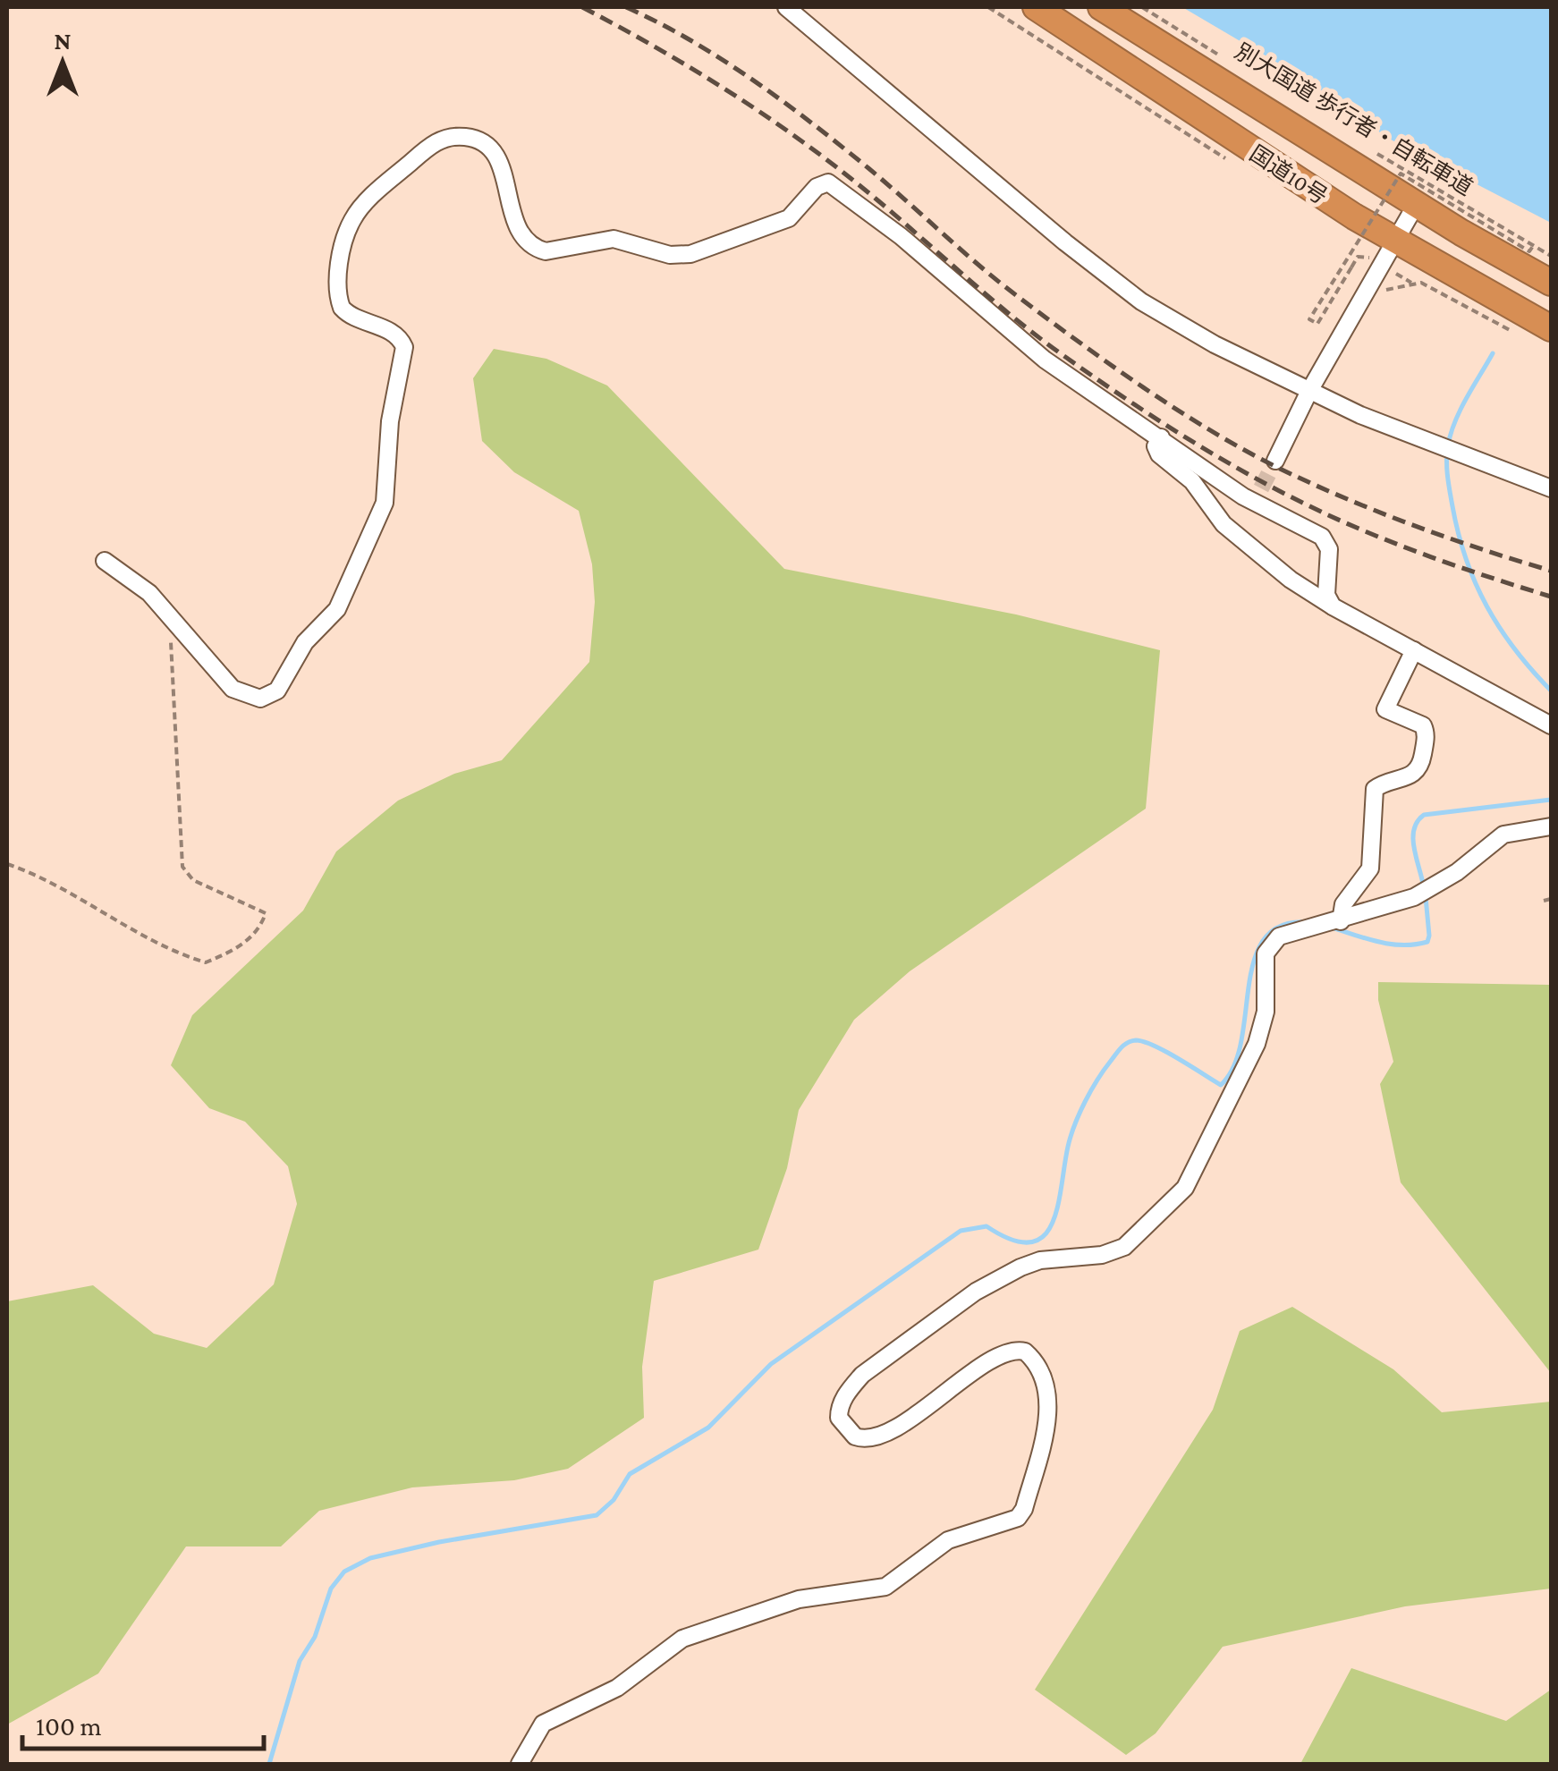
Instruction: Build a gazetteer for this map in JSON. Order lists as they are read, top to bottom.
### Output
{
  "streets": {
    "highway": ["国道10号"],
    "path": ["別大国道 歩行者・自転車道"]
  },
  "scale_bar": "100 m",
  "north": "top"
}
